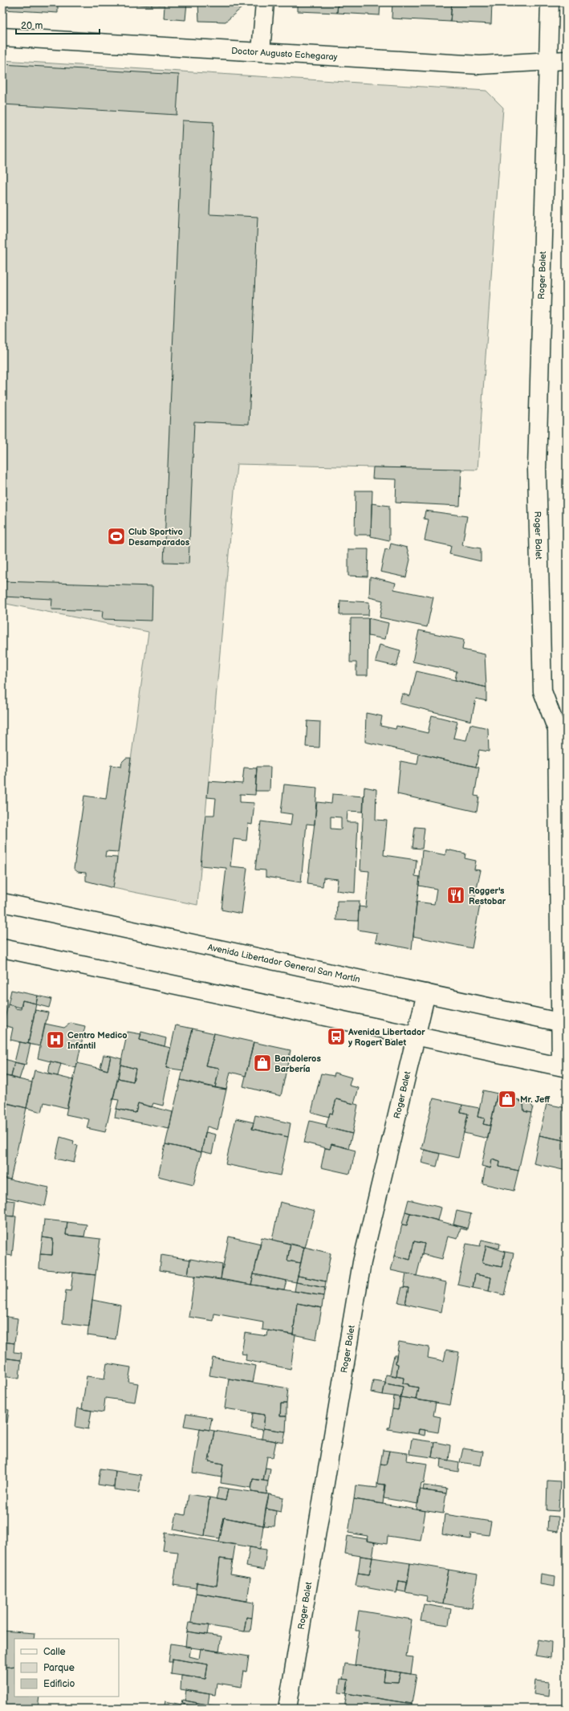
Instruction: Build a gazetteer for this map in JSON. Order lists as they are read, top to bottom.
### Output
{
  "streets": {
    "street": ["Doctor Augusto Echegaray", "Roger Balet", "Avenida Libertador General San Martín"]
  },
  "crossings": [
    ["Doctor Augusto Echegaray", "Roger Balet"],
    ["Roger Balet", "Avenida Libertador General San Martín"]
  ],
  "places": {
    "sports": ["Club Sportivo Desamparados"],
    "restaurant": ["Rogger's Restobar"],
    "bus stop": ["Avenida Libertador y Rogert Balet"],
    "hospital": ["Centro Medico Infantil"],
    "shop": ["Bandoleros Barbería", "Mr. Jeff"]
  },
  "legend": ["Calle", "Parque", "Edificio"],
  "scale_bar": "20 m"
}
